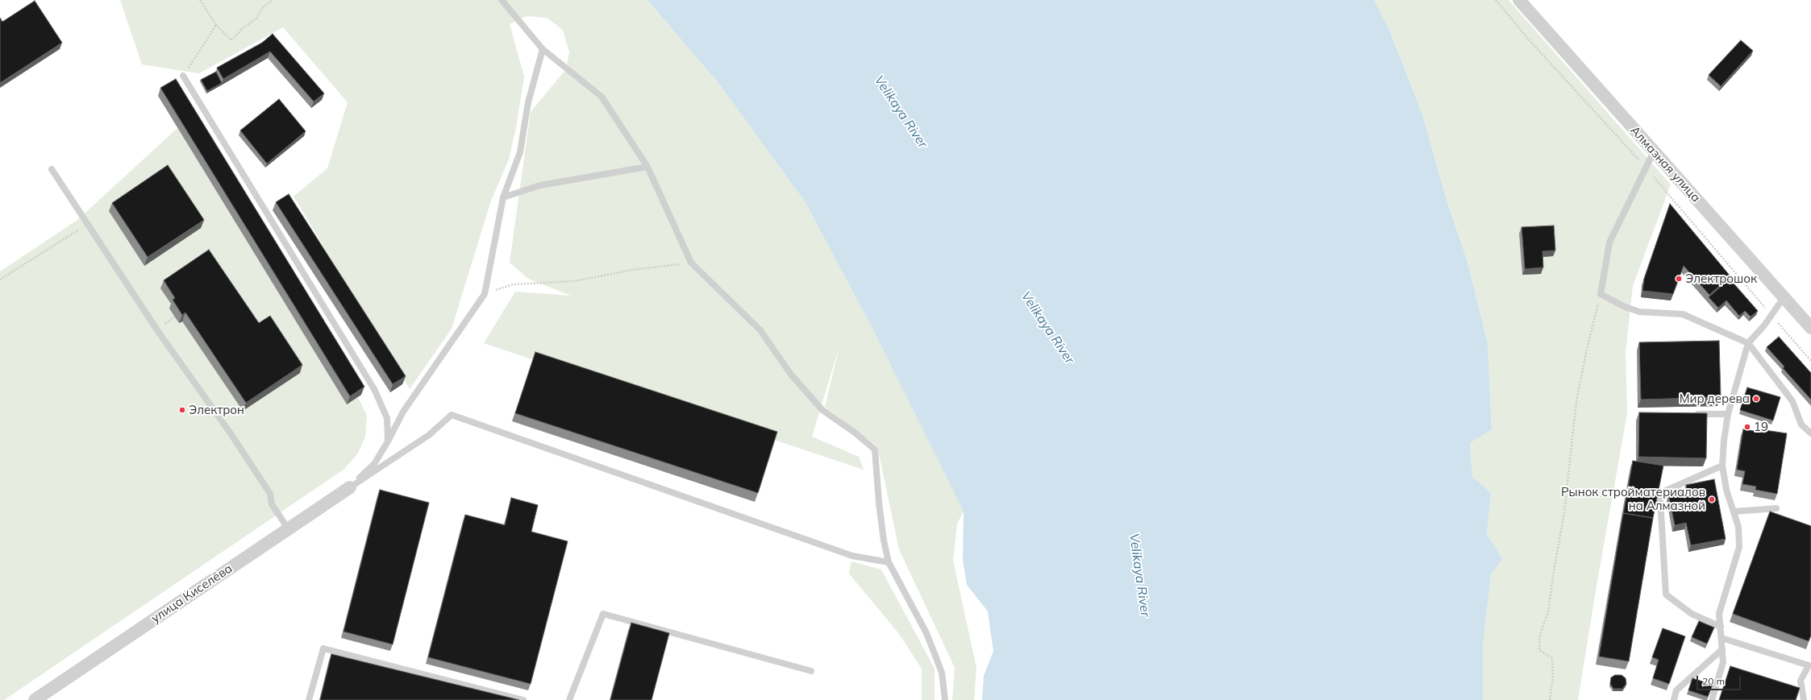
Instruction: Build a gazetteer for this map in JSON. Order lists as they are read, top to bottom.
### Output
{
  "streets": {
    "street": ["Алмазная улица", "улица Киселёва"]
  },
  "water": ["Velikaya River"],
  "places": [
    "Электрошок",
    "Мир дерева",
    "Электрон",
    "19",
    "Рынок стройматериалов на Алмазной"
  ],
  "scale_bar": "20 m"
}
